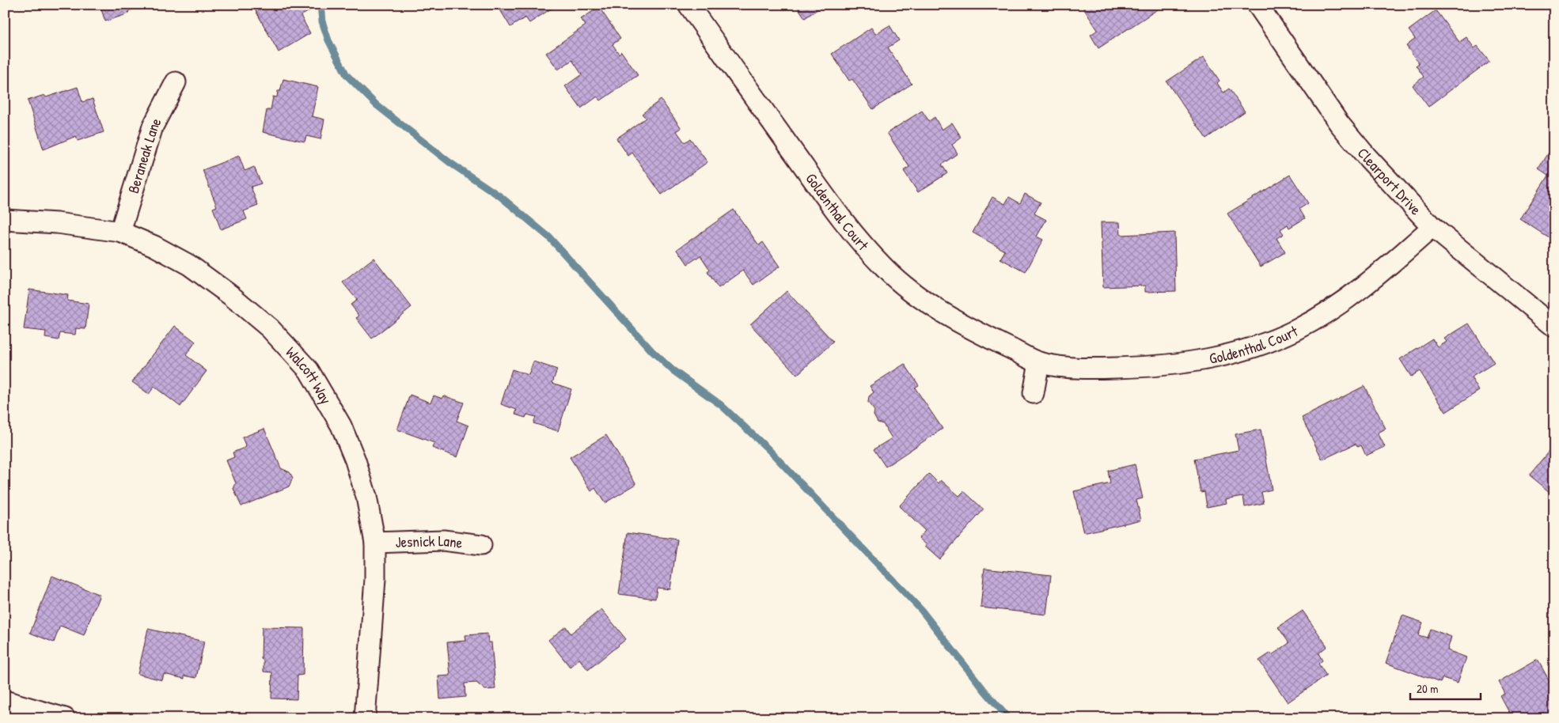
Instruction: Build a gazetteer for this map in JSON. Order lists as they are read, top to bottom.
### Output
{
  "streets": {
    "street": [
      "Beraneak Lane",
      "Clearport Drive",
      "Goldenthal Court",
      "Walcott Way",
      "Jesnick Lane"
    ]
  },
  "crossings": [
    ["Beraneak Lane", "Walcott Way"],
    ["Clearport Drive", "Goldenthal Court"],
    ["Walcott Way", "Jesnick Lane"]
  ],
  "scale_bar": "20 m"
}
